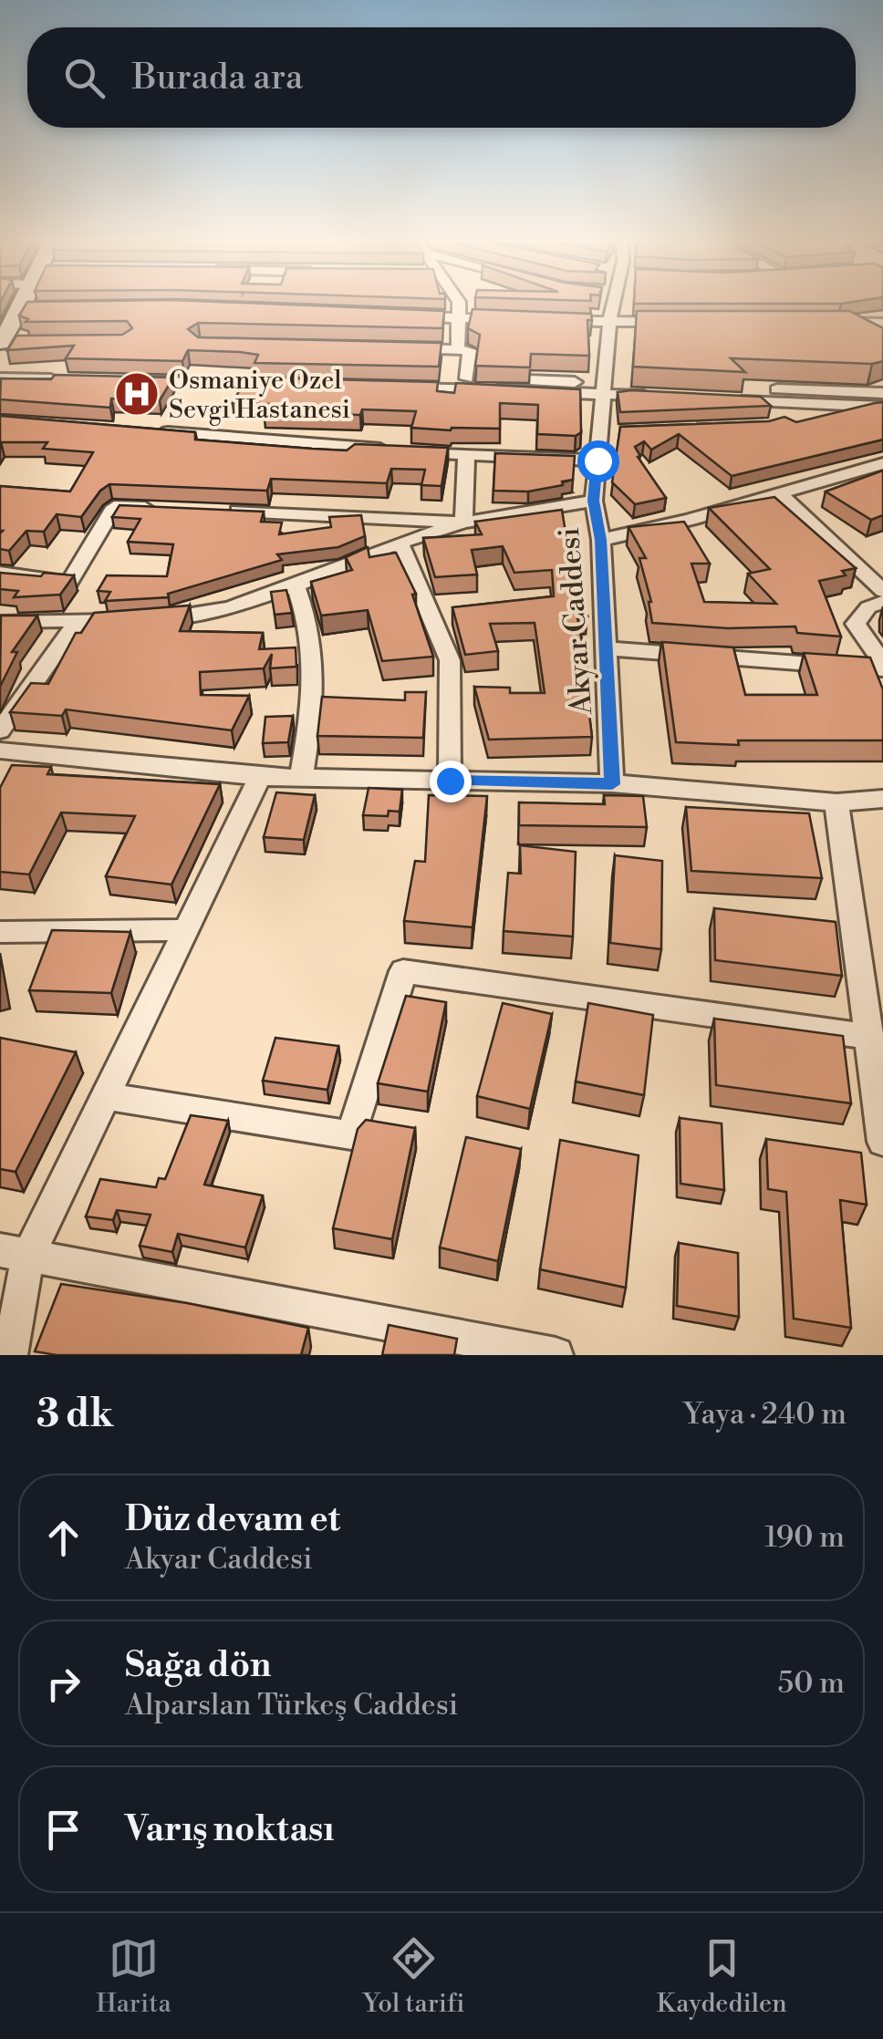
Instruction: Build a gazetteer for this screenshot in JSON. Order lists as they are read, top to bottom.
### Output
{
  "streets": {
    "street": ["Akyar Caddesi"]
  },
  "places": {
    "hospital": ["Osmaniye Ozel Sevgi Hastanesi"]
  },
  "page": {
    "search": "Burada ara",
    "heading": ["3 dk", "Yaya · 240 m"],
    "list": [
      ["Düz devam et", "Akyar Caddesi", "190 m"],
      ["Sağa dön", "Alparslan Türkeş Caddesi", "50 m"],
      "Varış noktası"
    ],
    "nav": ["Harita", "Yol tarifi", "Kaydedilen"]
  }
}
